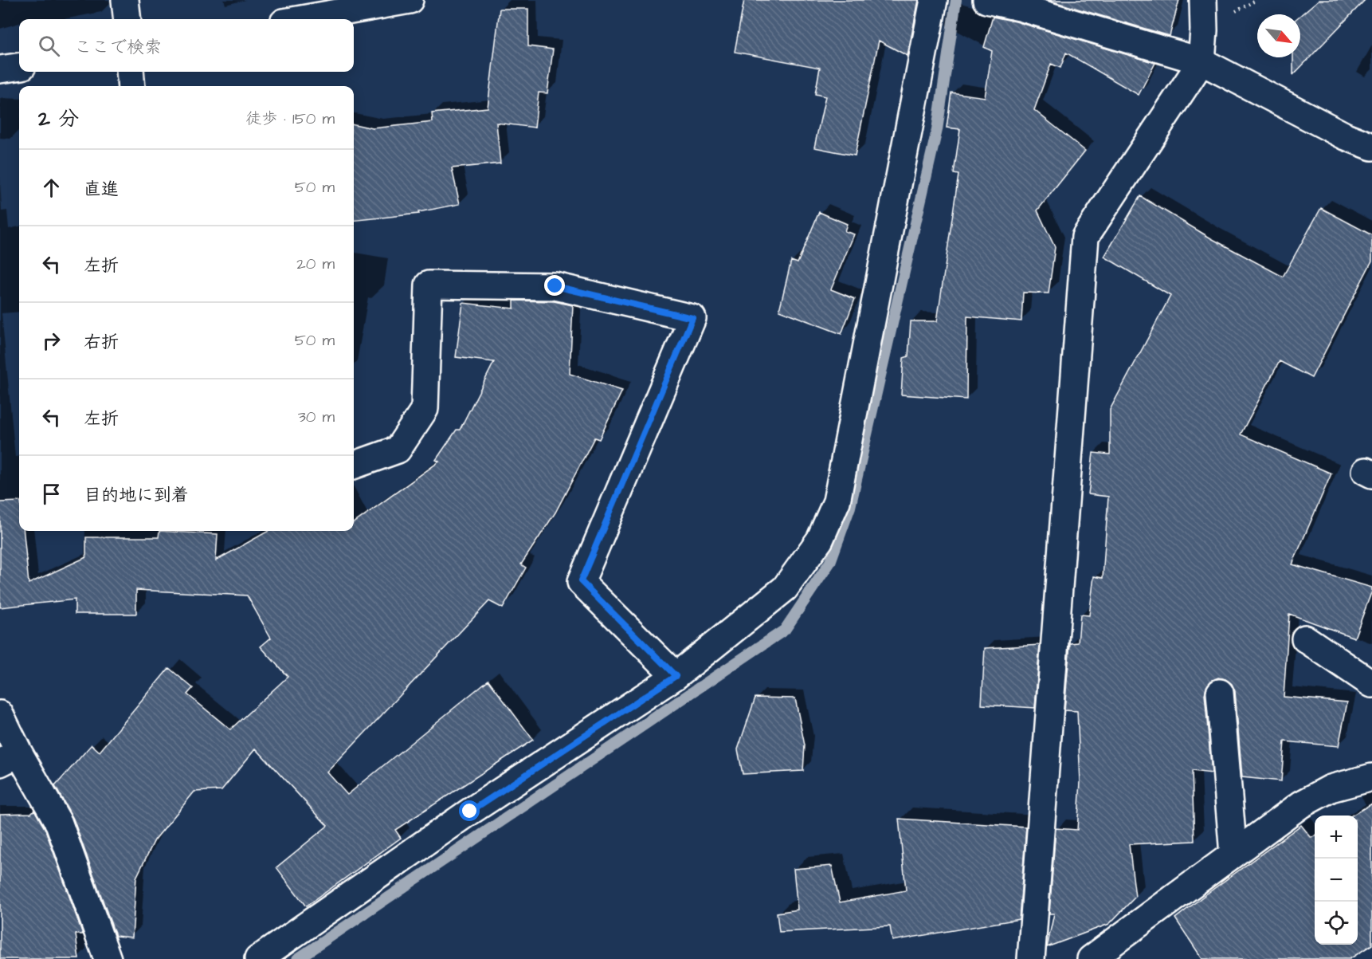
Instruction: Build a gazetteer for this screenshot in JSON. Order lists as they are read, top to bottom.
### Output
{
  "north": "bottom right",
  "page": {
    "search": "ここで検索",
    "heading": ["2 分", "徒歩 · 150 m"],
    "list": [
      ["直進", "50 m"],
      ["左折", "20 m"],
      ["右折", "50 m"],
      ["左折", "30 m"],
      "目的地に到着"
    ],
    "map_buttons": ["+", "−"]
  }
}
